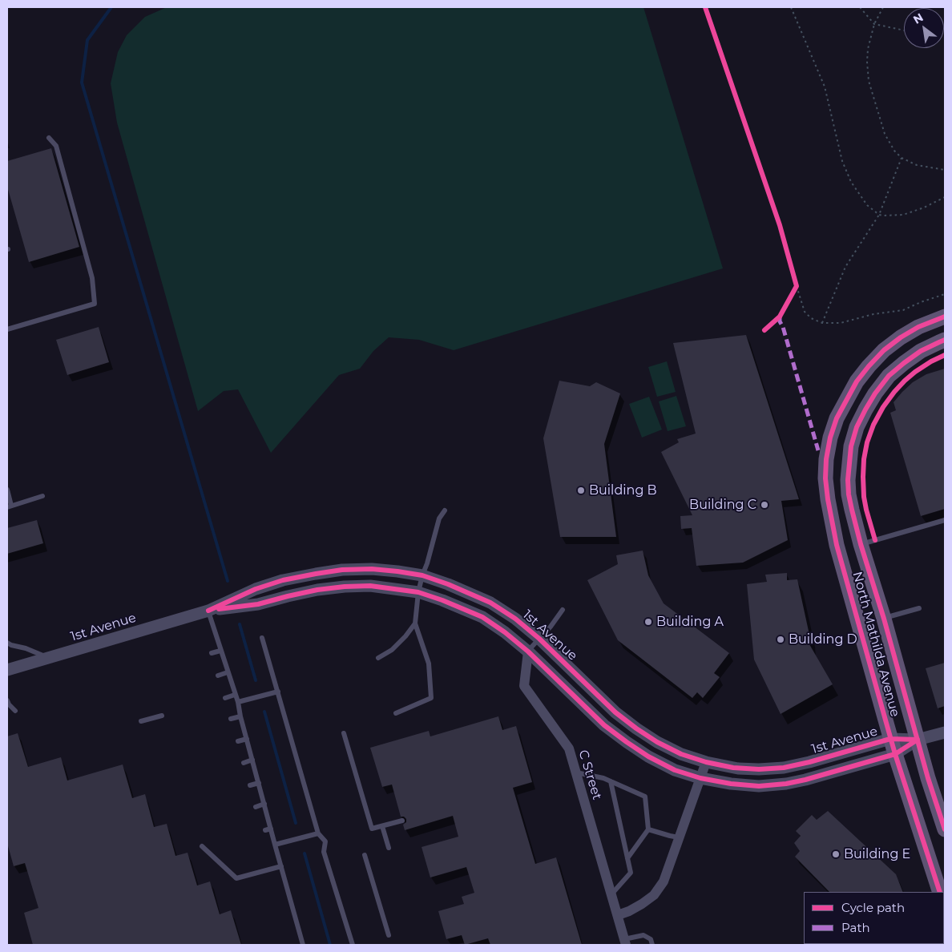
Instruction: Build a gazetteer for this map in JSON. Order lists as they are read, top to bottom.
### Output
{
  "streets": {
    "main road": ["North Mathilda Avenue"],
    "street": ["1st Avenue", "C Street"]
  },
  "crossings": [
    ["1st Avenue", "North Mathilda Avenue"],
    ["1st Avenue", "C Street"]
  ],
  "places": [
    "Building B",
    "Building C",
    "Building A",
    "Building D",
    "Building E"
  ],
  "legend": ["Cycle path", "Path"],
  "north": "top left"
}
